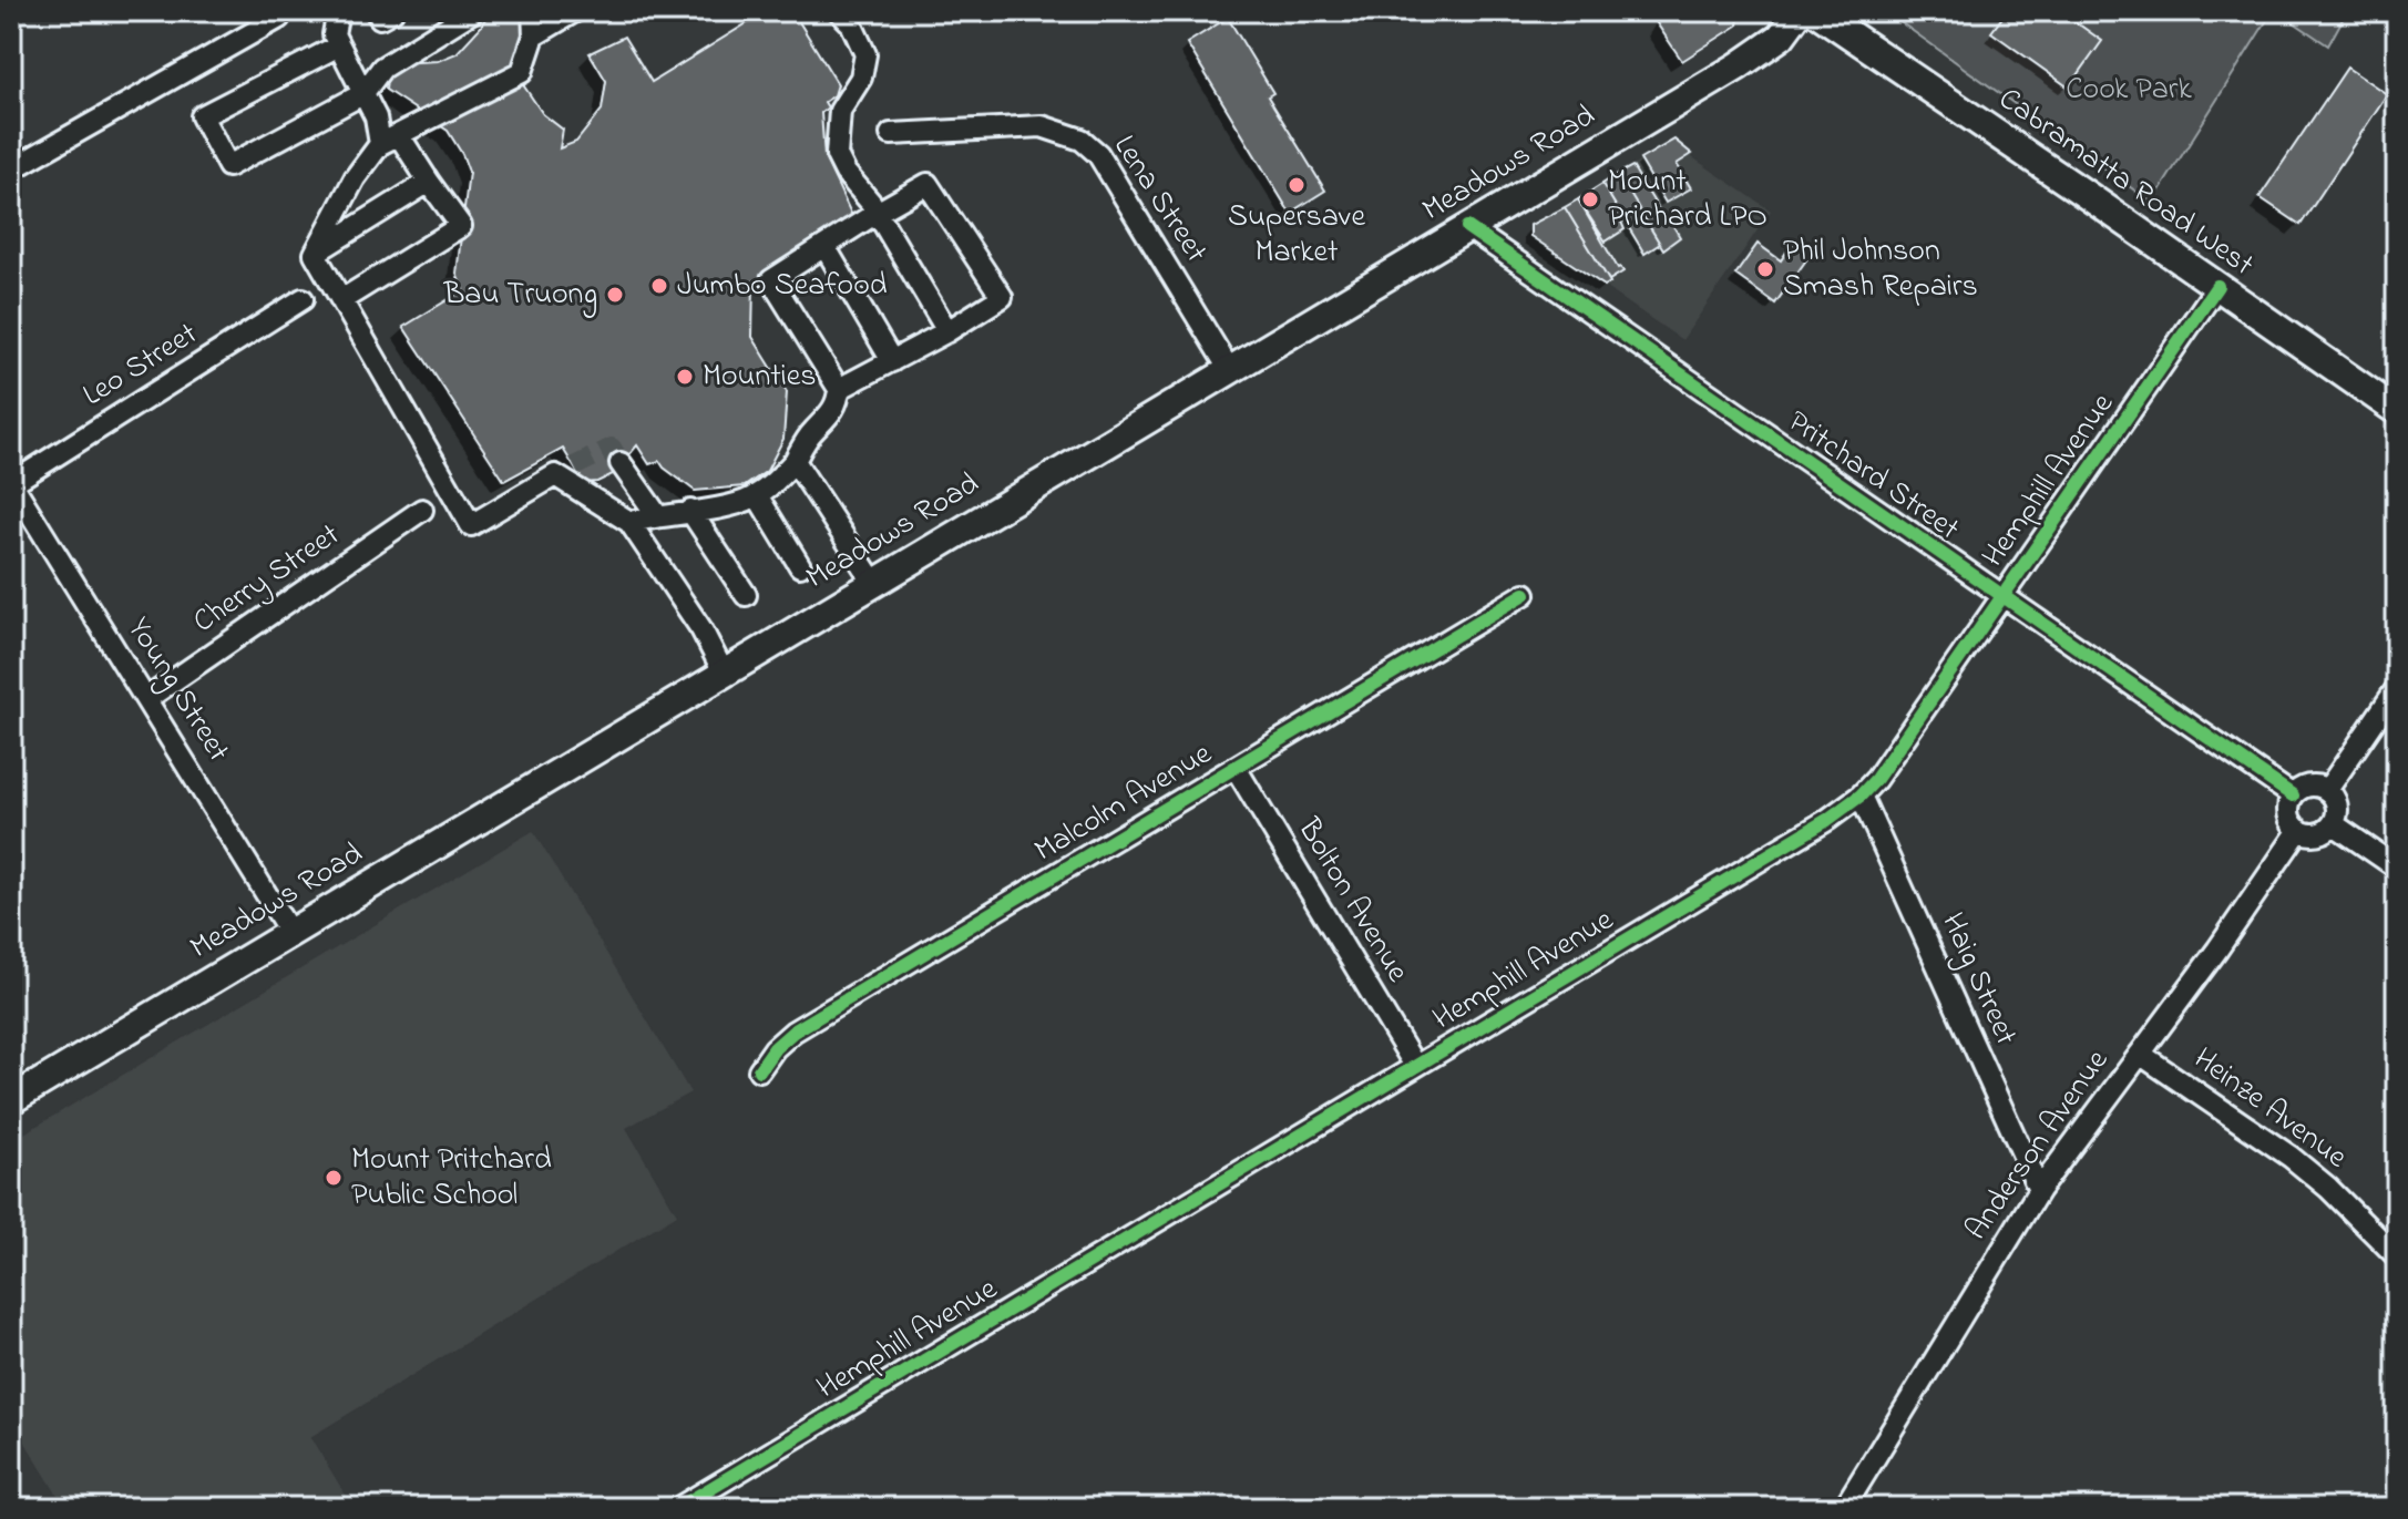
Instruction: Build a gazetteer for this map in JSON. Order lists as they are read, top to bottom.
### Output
{
  "streets": {
    "main road": ["Meadows Road", "Cabramatta Road West"],
    "street": [
      "Lena Street",
      "Leo Street",
      "Pritchard Street",
      "Hemphill Avenue",
      "Cherry Street",
      "Young Street",
      "Malcolm Avenue",
      "Bolton Avenue",
      "Haig Street",
      "Heinze Avenue",
      "Anderson Avenue"
    ]
  },
  "crossings": [
    ["Meadows Road", "Lena Street"],
    ["Meadows Road", "Pritchard Street"],
    ["Meadows Road", "Young Street"],
    ["Cabramatta Road West", "Hemphill Avenue"],
    ["Leo Street", "Young Street"],
    ["Pritchard Street", "Hemphill Avenue"],
    ["Pritchard Street", "Anderson Avenue"],
    ["Hemphill Avenue", "Bolton Avenue"],
    ["Hemphill Avenue", "Haig Street"],
    ["Cherry Street", "Young Street"],
    ["Malcolm Avenue", "Bolton Avenue"],
    ["Haig Street", "Anderson Avenue"],
    ["Heinze Avenue", "Anderson Avenue"]
  ],
  "parks": ["Cook Park"],
  "places": [
    "Supersave Market",
    "Mount Prichard LPO",
    "Phil Johnson Smash Repairs",
    "Jumbo Seafood",
    "Bau Truong",
    "Mounties",
    "Mount Pritchard Public School"
  ]
}
